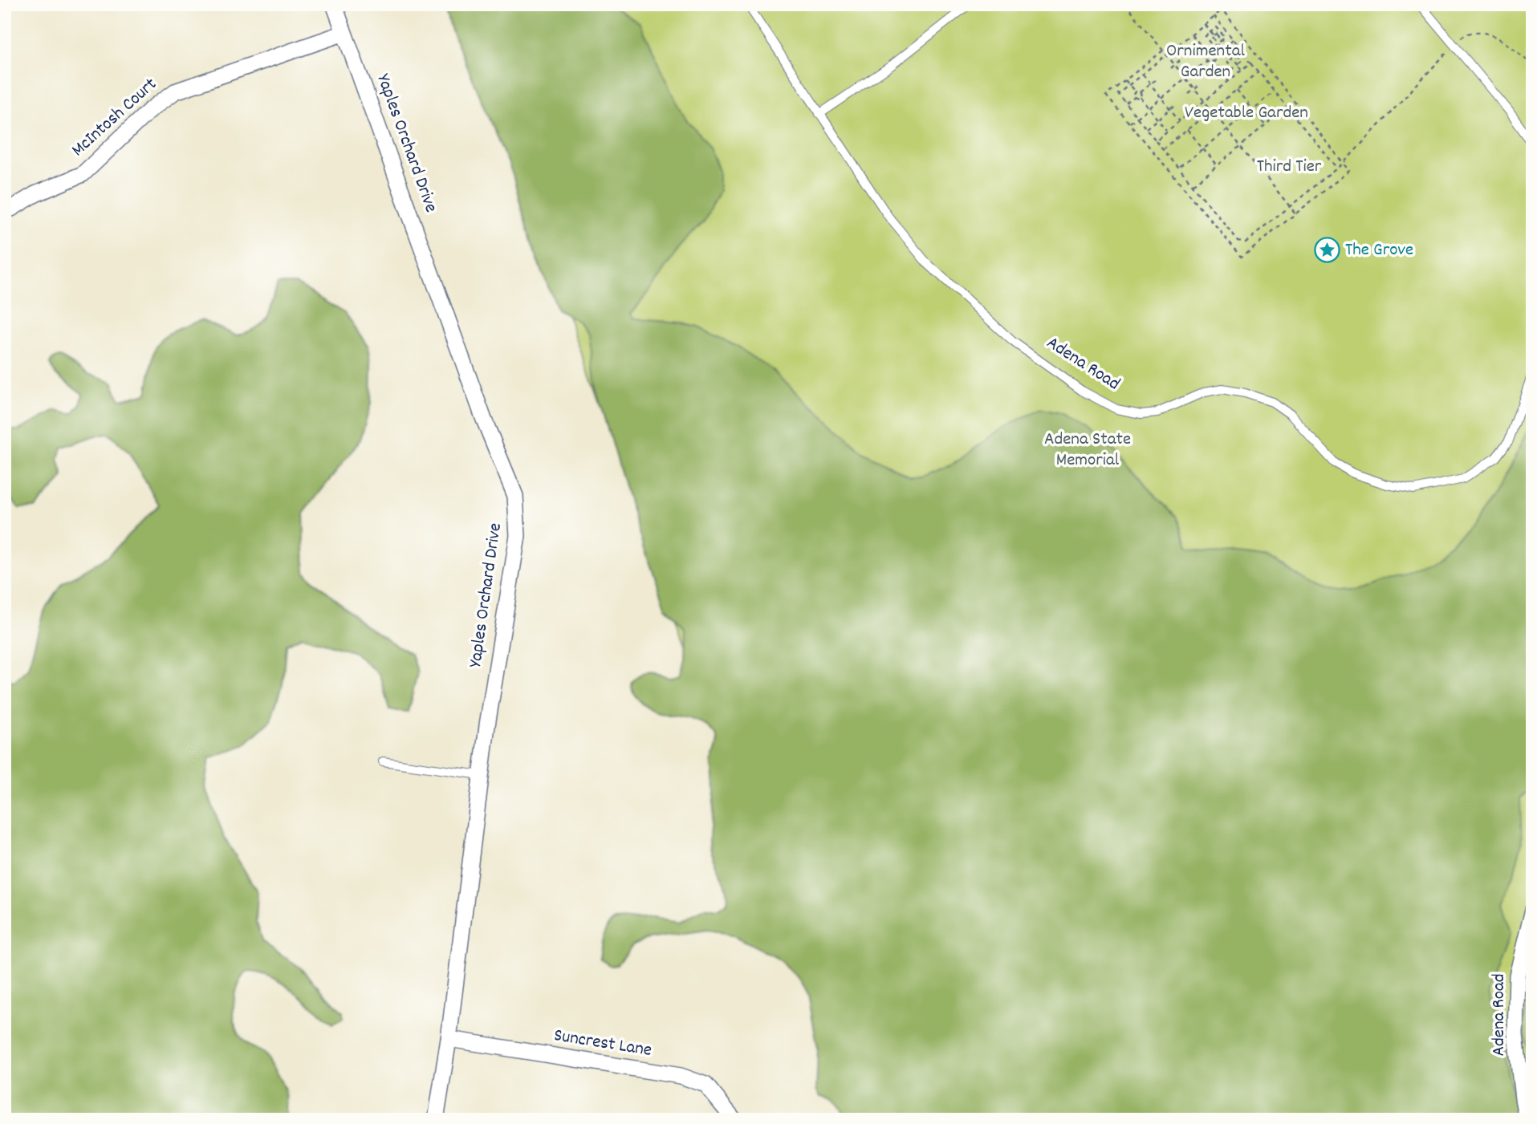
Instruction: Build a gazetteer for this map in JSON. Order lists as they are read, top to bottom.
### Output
{
  "streets": {
    "street": [
      "McIntosh Court",
      "Yaples Orchard Drive",
      "Adena Road",
      "Suncrest Lane"
    ]
  },
  "crossings": [
    ["McIntosh Court", "Yaples Orchard Drive"],
    ["Yaples Orchard Drive", "Suncrest Lane"]
  ],
  "parks": [
    "Ornimental Garden",
    "Vegetable Garden",
    "Third Tier",
    "Adena State Memorial"
  ],
  "places": {
    "place": ["The Grove"]
  }
}
